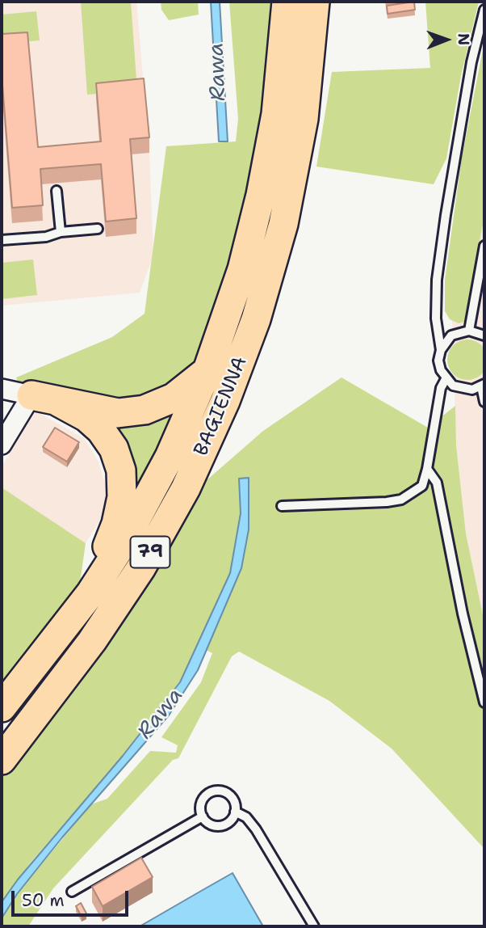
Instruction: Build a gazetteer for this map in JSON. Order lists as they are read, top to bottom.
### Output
{
  "streets": {
    "main road": ["BAGIENNA", "79"]
  },
  "water": ["Rawa"],
  "scale_bar": "50 m",
  "north": "right"
}
